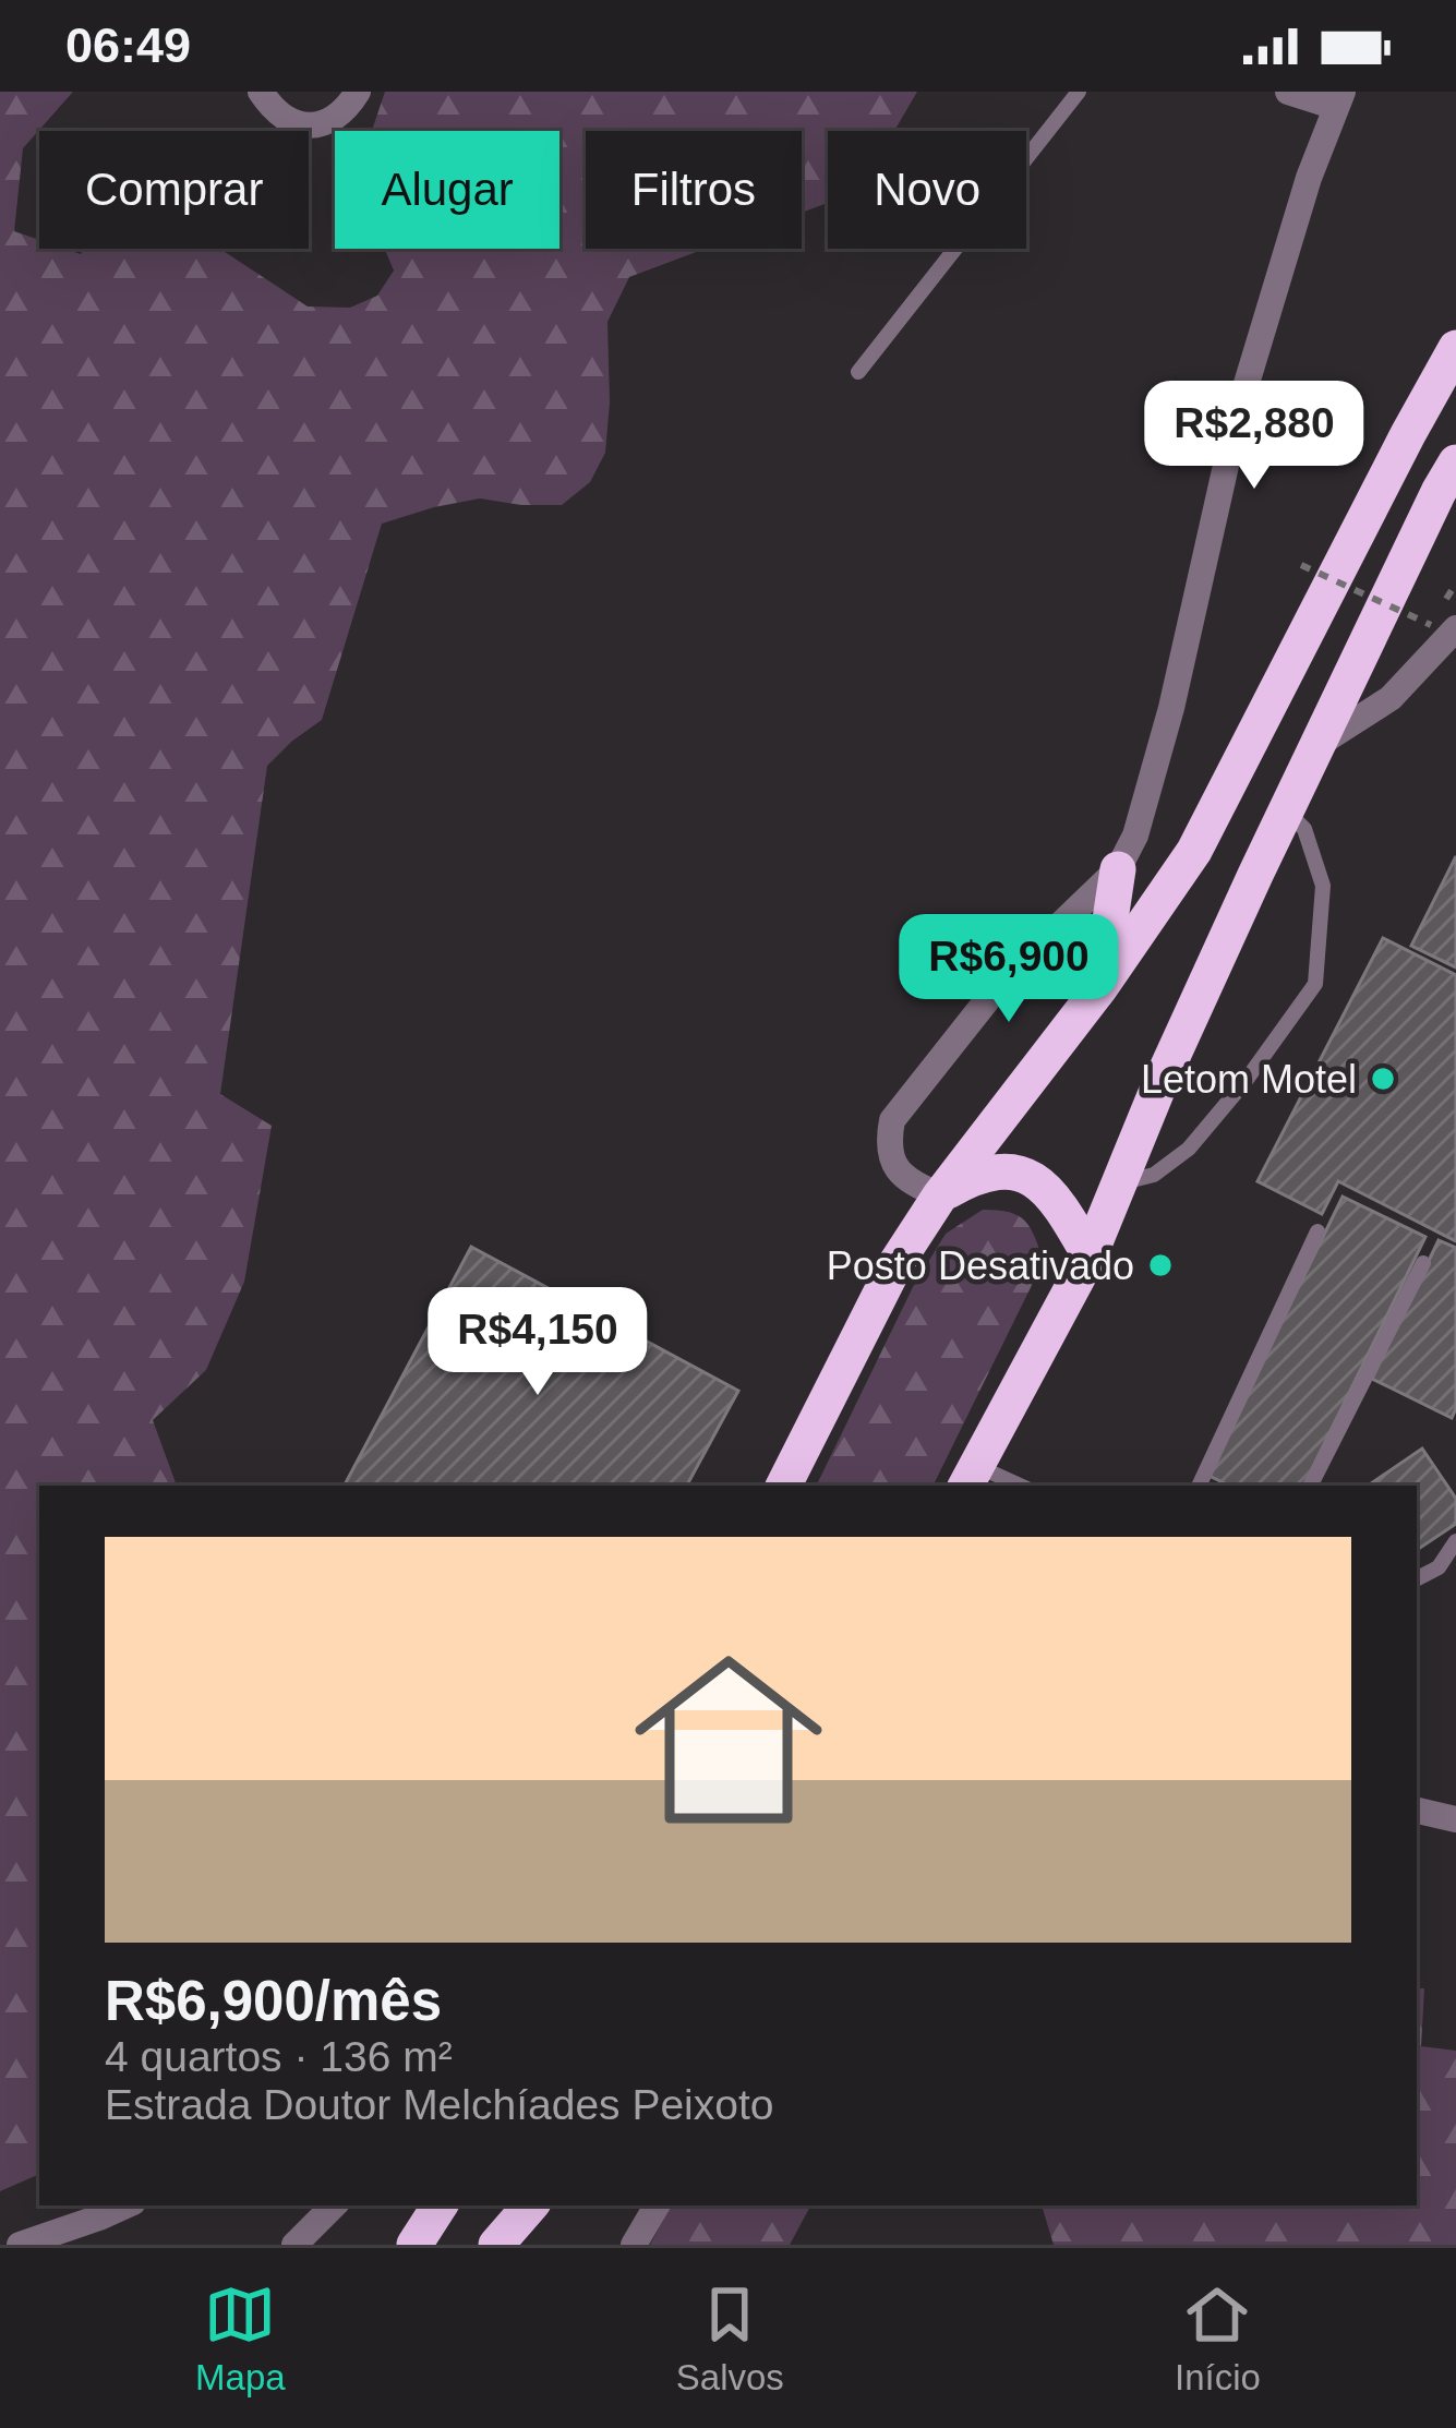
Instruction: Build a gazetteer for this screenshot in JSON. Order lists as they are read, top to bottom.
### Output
{
  "places": ["Letom Motel", "Posto Desativado"],
  "page": {
    "status": "06:49",
    "chip": [
      "Comprar",
      "Alugar",
      "Filtros",
      "Novo"
    ],
    "price": ["R$2,880", "R$6,900", "R$4,150"],
    "list": [
      {
        "name": "R$6,900/mês",
        "note": "4 quartos · 136 m² · Estrada Doutor Melchíades Peixoto"
      }
    ],
    "tabs": ["Mapa", "Salvos", "Início"]
  }
}
